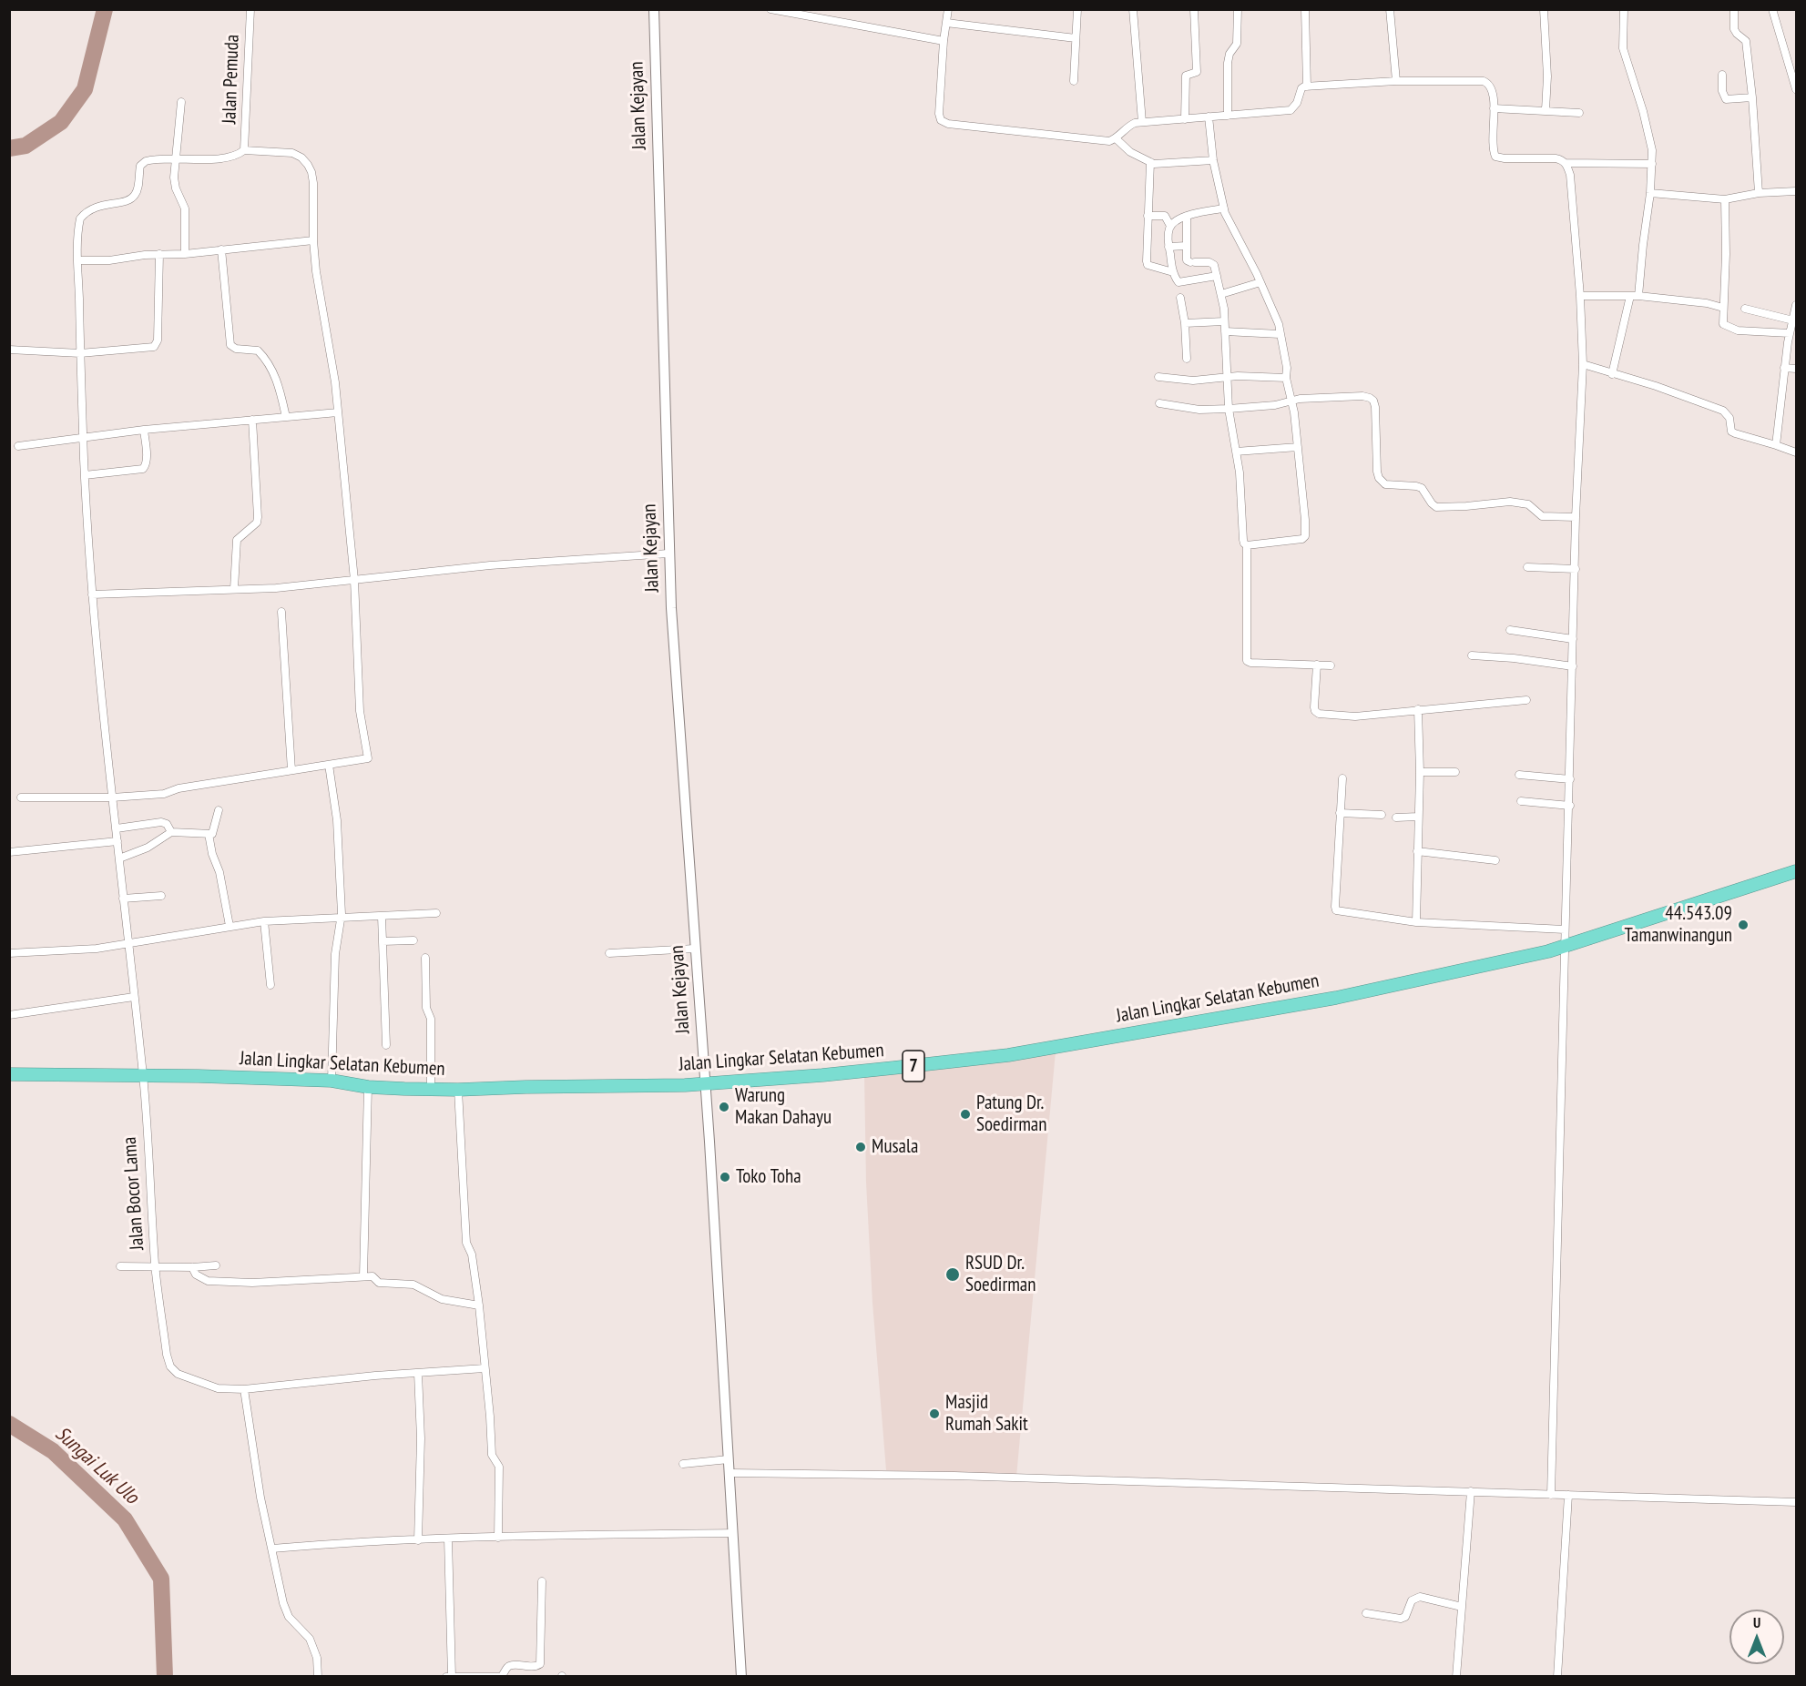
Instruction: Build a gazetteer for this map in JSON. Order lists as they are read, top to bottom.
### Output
{
  "streets": {
    "highway": ["Jalan Lingkar Selatan Kebumen", "7"],
    "main road": ["Jalan Kejayan"],
    "street": ["Jalan Pemuda", "Jalan Bocor Lama"]
  },
  "crossings": [
    ["Jalan Kejayan", "Jalan Lingkar Selatan Kebumen"],
    ["Jalan Lingkar Selatan Kebumen", "Jalan Bocor Lama"]
  ],
  "water": ["Sungai Luk Ulo"],
  "places": [
    "44.543.09 Tamanwinangun",
    "Warung Makan Dahayu",
    "Patung Dr. Soedirman",
    "Musala",
    "Toko Toha",
    "RSUD Dr. Soedirman",
    "Masjid Rumah Sakit"
  ],
  "north": "top"
}
